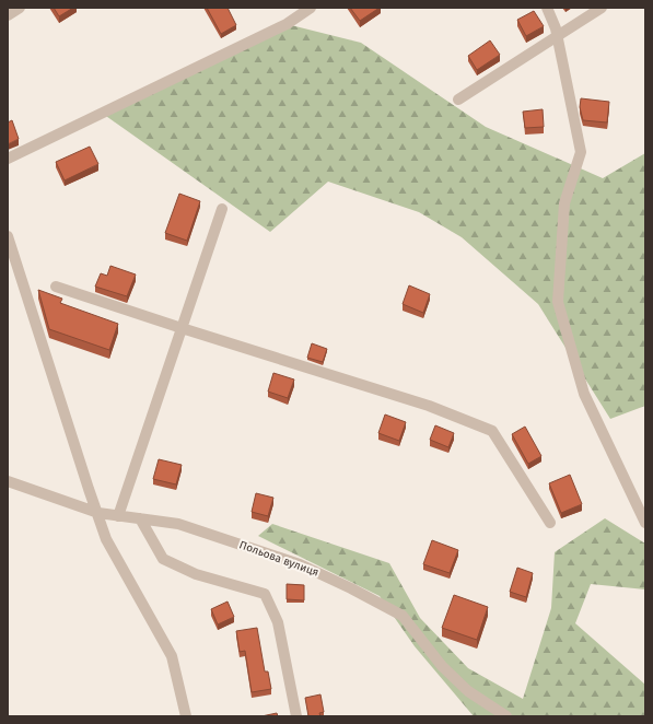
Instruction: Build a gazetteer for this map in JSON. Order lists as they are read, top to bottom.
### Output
{
  "streets": {
    "street": ["Польова вулиця"]
  }
}
